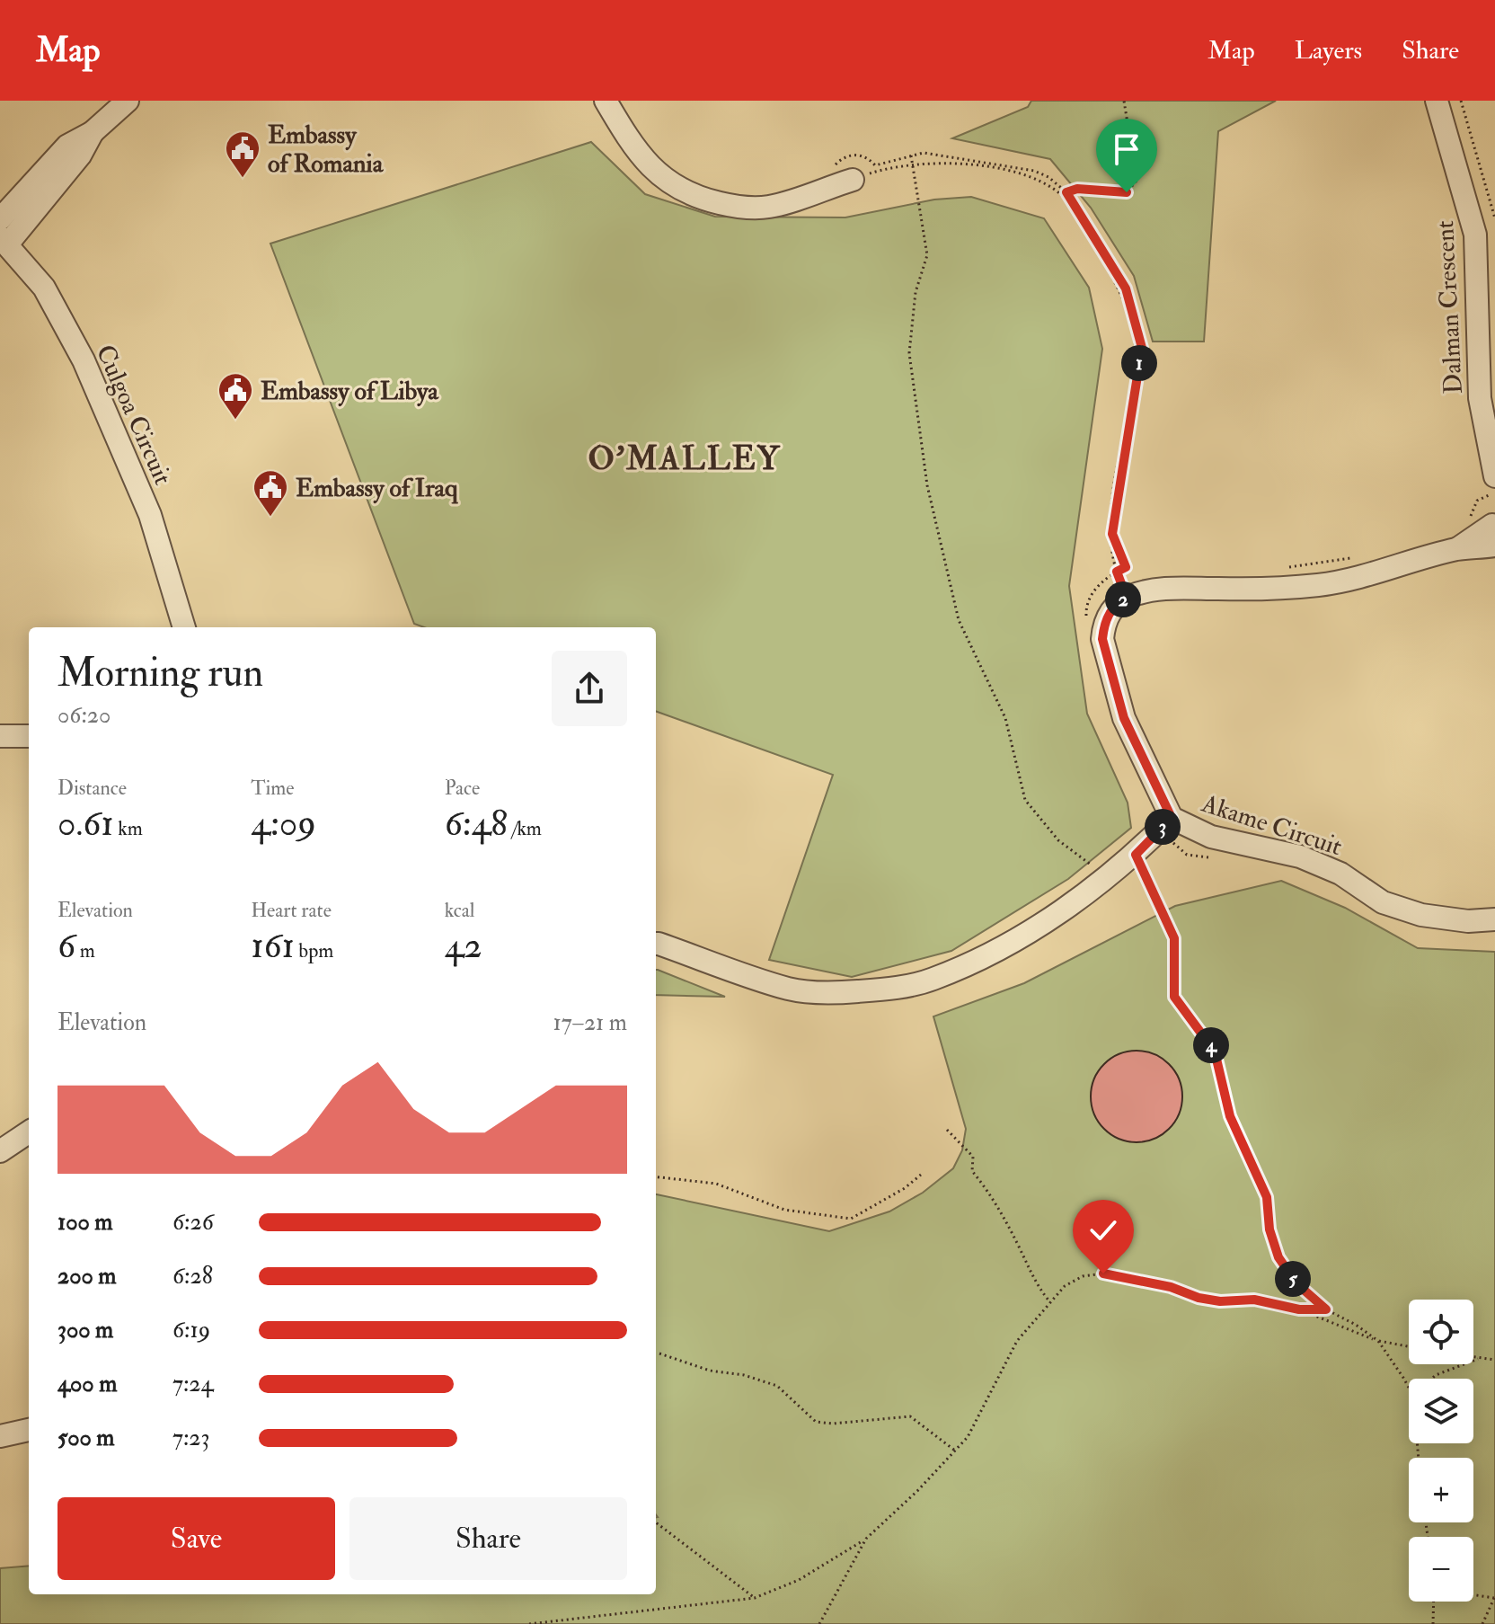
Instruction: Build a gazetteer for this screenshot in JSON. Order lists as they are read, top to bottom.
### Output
{
  "streets": {
    "street": ["Dalman Crescent", "Culgoa Circuit", "Akame Circuit"]
  },
  "districts": ["O'MALLEY"],
  "places": {
    "public building": ["Embassy of Romania", "Embassy of Libya", "Embassy of Iraq"]
  },
  "page": {
    "header": "Map",
    "nav": ["Map", "Layers", "Share"],
    "pins": [
      "1",
      "2",
      "3",
      "4",
      "5"
    ],
    "heading": ["Morning run", "06:20"],
    "stats": [
      ["Distance", "0.61 km"],
      ["Time", "4:09"],
      ["Pace", "6:48 /km"],
      ["Elevation", "6 m"],
      ["Heart rate", "161 bpm"],
      ["kcal", "42"]
    ],
    "chart": ["Elevation", "17–21 m"],
    "list": [
      {
        "name": "100 m",
        "note": "6:26"
      },
      {
        "name": "200 m",
        "note": "6:28"
      },
      {
        "name": "300 m",
        "note": "6:19"
      },
      {
        "name": "400 m",
        "note": "7:24"
      },
      {
        "name": "500 m",
        "note": "7:23"
      }
    ],
    "map_buttons": ["+", "−"],
    "buttons": ["Save", "Share"]
  }
}
